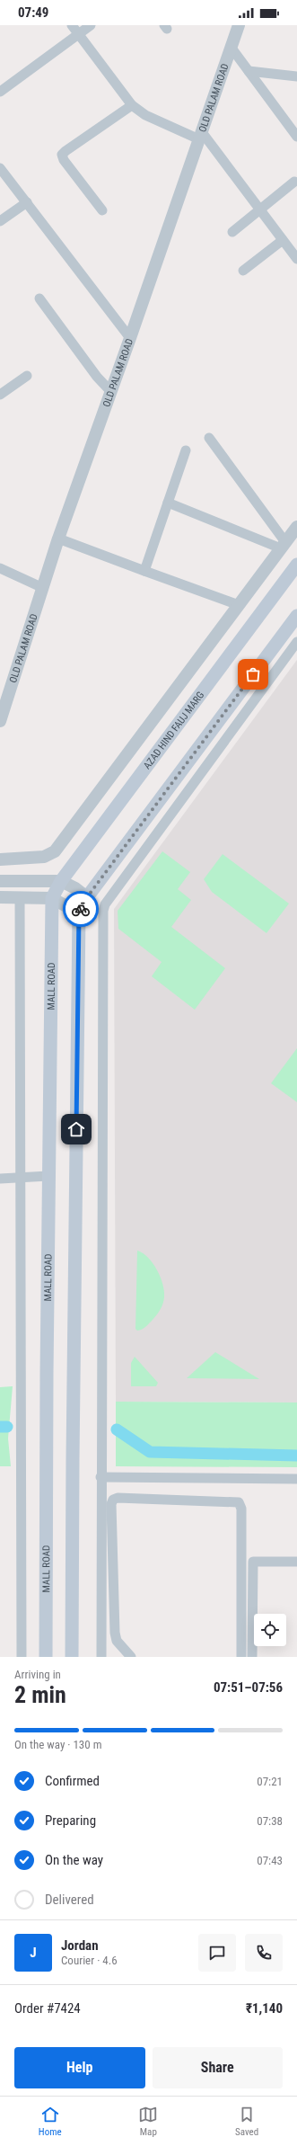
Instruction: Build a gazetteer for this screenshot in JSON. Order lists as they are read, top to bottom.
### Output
{
  "streets": {
    "main road": ["AZAD HIND FAUJ MARG", "MALL ROAD"],
    "street": ["OLD PALAM ROAD"]
  },
  "crossings": [
    ["AZAD HIND FAUJ MARG", "MALL ROAD"]
  ],
  "page": {
    "status": "07:49",
    "heading": ["2 min", "Arriving in", "07:51–07:56"],
    "panel": [
      "Jordan",
      "Courier · 4.6",
      "Order #7424",
      "₹1,140"
    ],
    "bar": "On the way · 130 m",
    "list": [
      ["Confirmed", "07:21"],
      ["Preparing", "07:38"],
      ["On the way", "07:43"],
      "Delivered"
    ],
    "round": "J",
    "buttons": ["Help", "Share"],
    "tabs": ["Home", "Map", "Saved"]
  }
}
